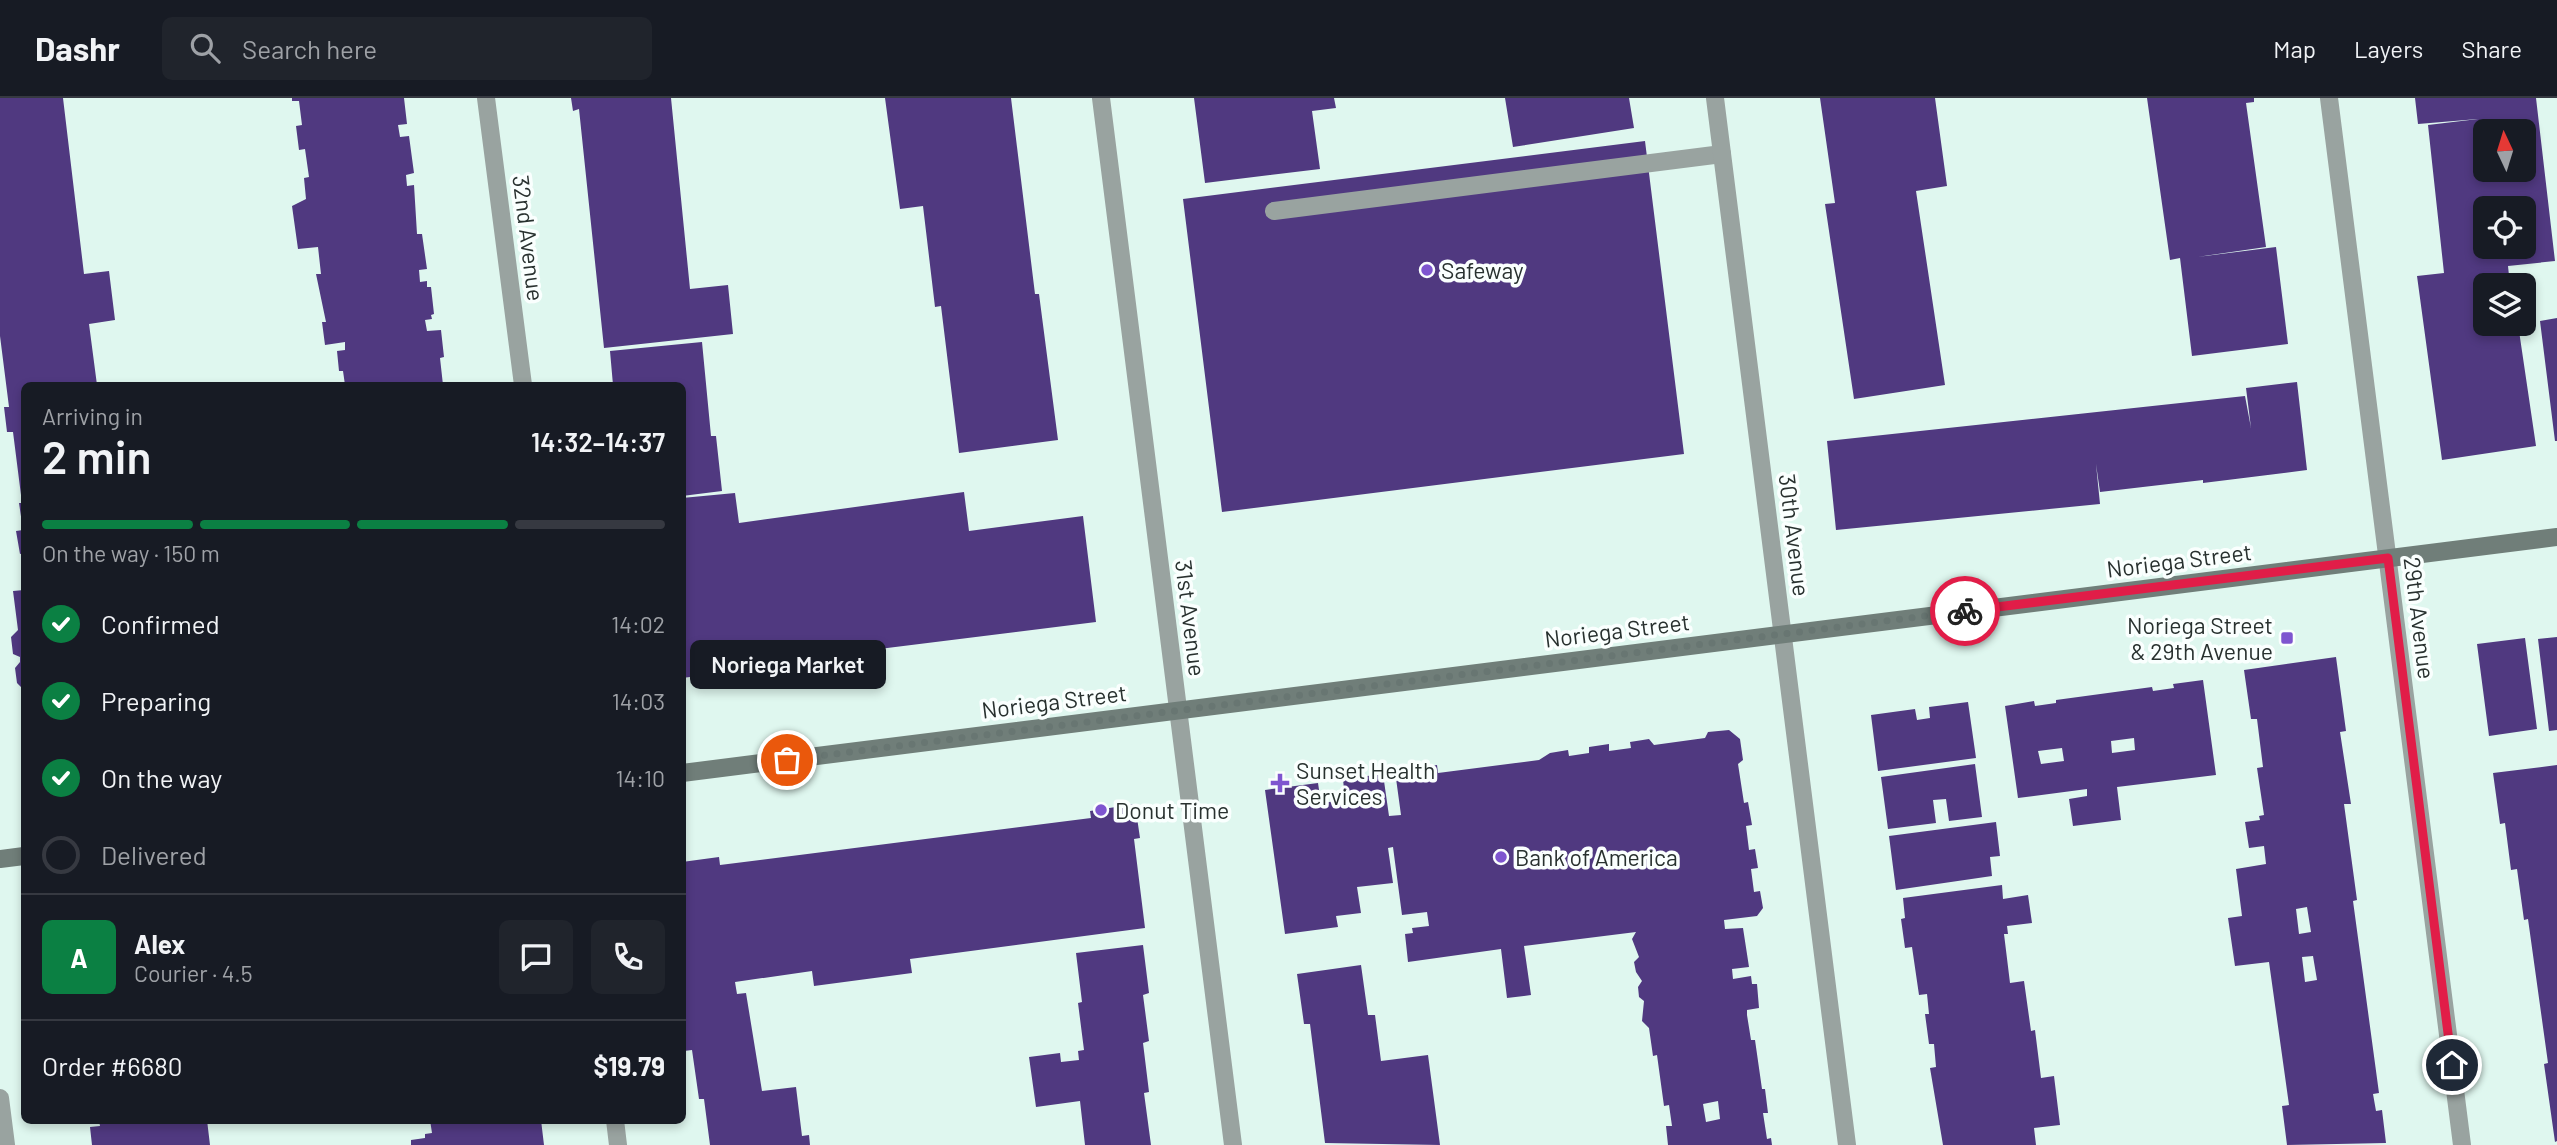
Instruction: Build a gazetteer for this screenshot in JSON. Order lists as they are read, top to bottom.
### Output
{
  "streets": {
    "street": [
      "32nd Avenue",
      "30th Avenue",
      "Noriega Street",
      "31st Avenue",
      "29th Avenue"
    ]
  },
  "crossings": [
    ["30th Avenue", "Noriega Street"],
    ["Noriega Street", "31st Avenue"],
    ["Noriega Street", "29th Avenue"]
  ],
  "places": {
    "other": [
      "Safeway",
      "Noriega Market",
      "Donut Time",
      "Bank of America"
    ],
    "transit": ["Noriega Street & 29th Avenue"],
    "health": ["Sunset Health Services"]
  },
  "north": "top",
  "page": {
    "header": "Dashr",
    "search": "Search here",
    "nav": ["Map", "Layers", "Share"],
    "heading": ["2 min", "Arriving in", "14:32–14:37"],
    "panel": [
      "Alex",
      "Courier · 4.5",
      "Order #6680",
      "$19.79"
    ],
    "bar": "On the way · 150 m",
    "list": [
      ["Confirmed", "14:02"],
      ["Preparing", "14:03"],
      ["On the way", "14:10"],
      "Delivered"
    ],
    "bubble": "Noriega Market",
    "round": "A"
  }
}
